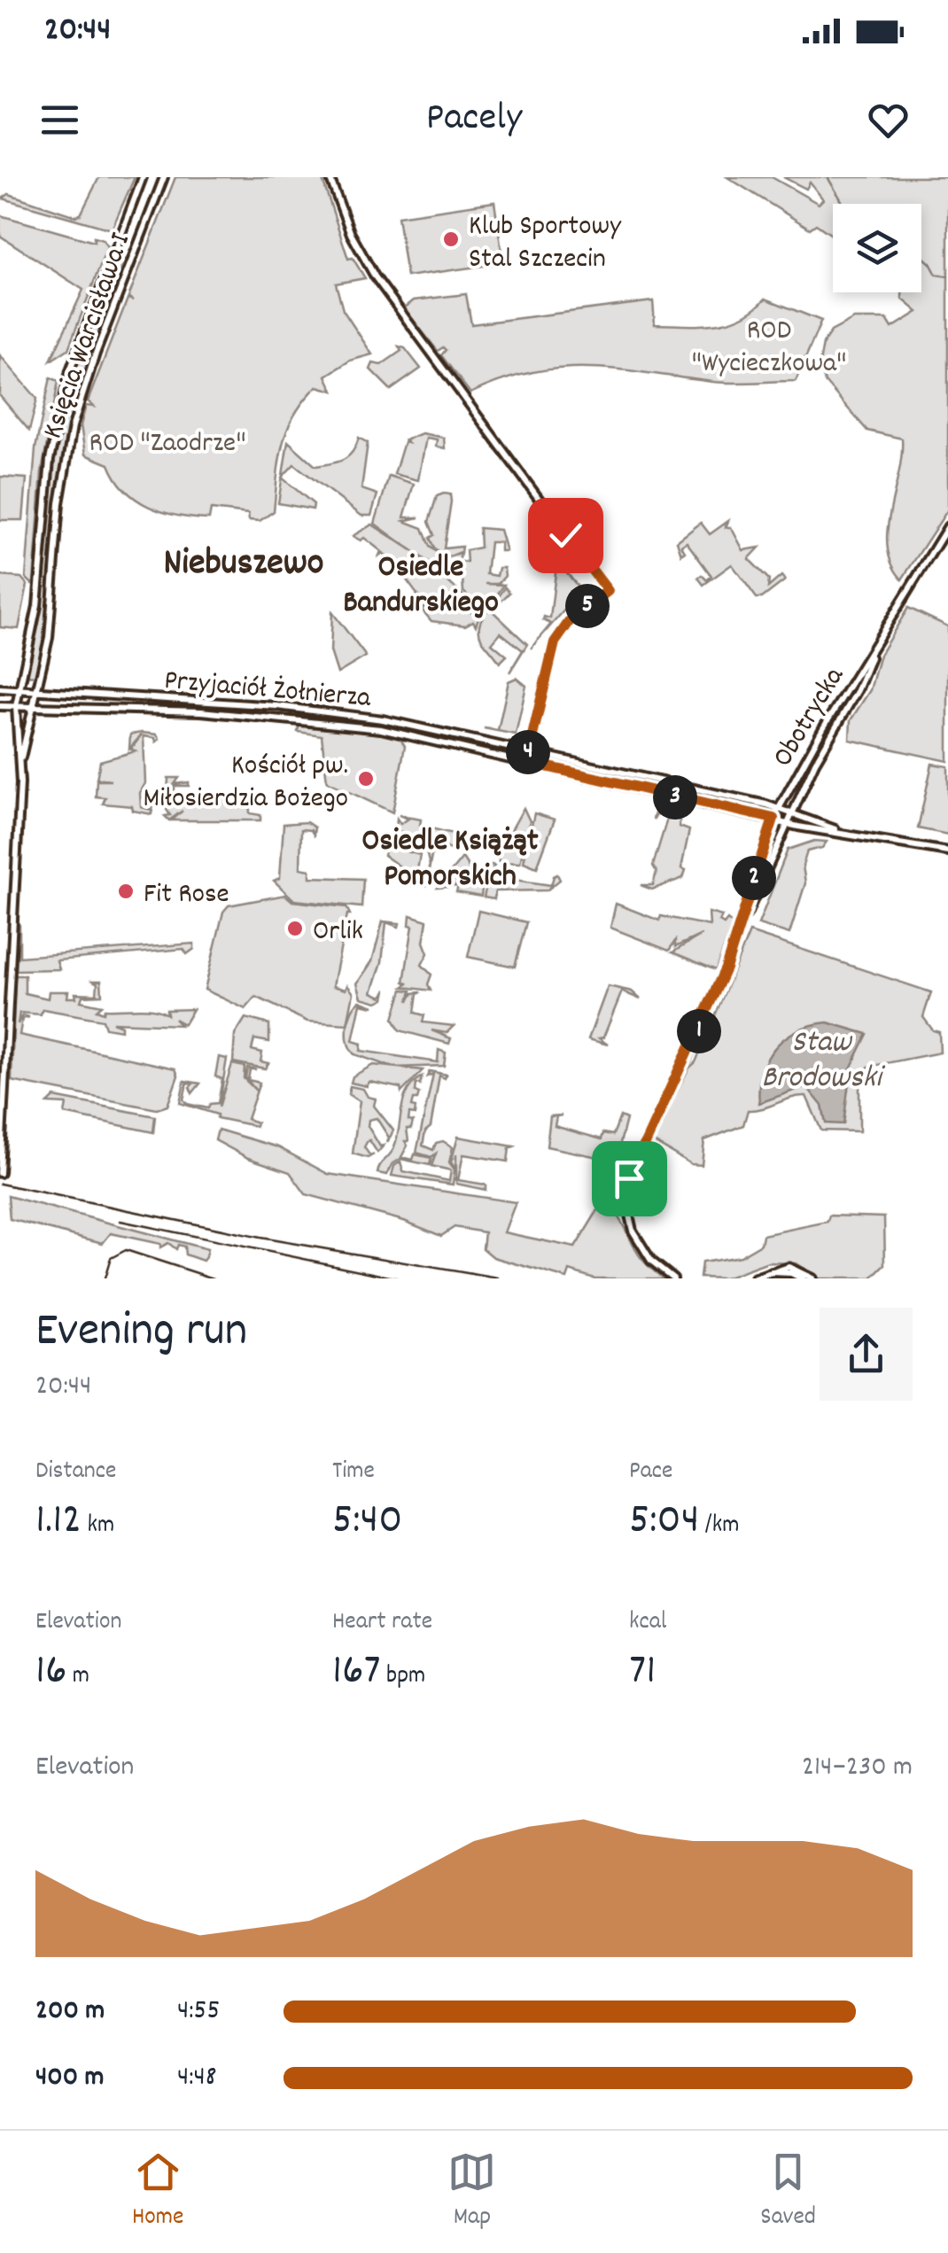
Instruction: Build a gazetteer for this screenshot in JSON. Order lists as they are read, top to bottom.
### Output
{
  "streets": {
    "street": ["Księcia Warcisława I", "Przyjaciół Żołnierza", "Obotrycka"]
  },
  "crossings": [
    ["Księcia Warcisława I", "Przyjaciół Żołnierza"],
    ["Przyjaciół Żołnierza", "Obotrycka"]
  ],
  "districts": ["Niebuszewo", "Osiedle Bandurskiego", "Osiedle Książąt Pomorskich"],
  "water": ["Staw Brodowski"],
  "parks": ["ROD \"Wycieczkowa\"", "ROD \"Zaodrze\""],
  "places": [
    "Klub Sportowy Stal Szczecin",
    "Kościół pw. Miłosierdzia Bożego",
    "Fit Rose",
    "Orlik"
  ],
  "page": {
    "status": "20:44",
    "header": "Pacely",
    "pins": [
      "5",
      "4",
      "3",
      "2",
      "1"
    ],
    "heading": ["Evening run", "20:44"],
    "stats": [
      ["Distance", "1.12 km"],
      ["Time", "5:40"],
      ["Pace", "5:04 /km"],
      ["Elevation", "16 m"],
      ["Heart rate", "167 bpm"],
      ["kcal", "71"]
    ],
    "chart": ["Elevation", "214–230 m"],
    "list": [
      {
        "name": "200 m",
        "note": "4:55"
      },
      {
        "name": "400 m",
        "note": "4:48"
      }
    ],
    "tabs": ["Home", "Map", "Saved"]
  }
}
